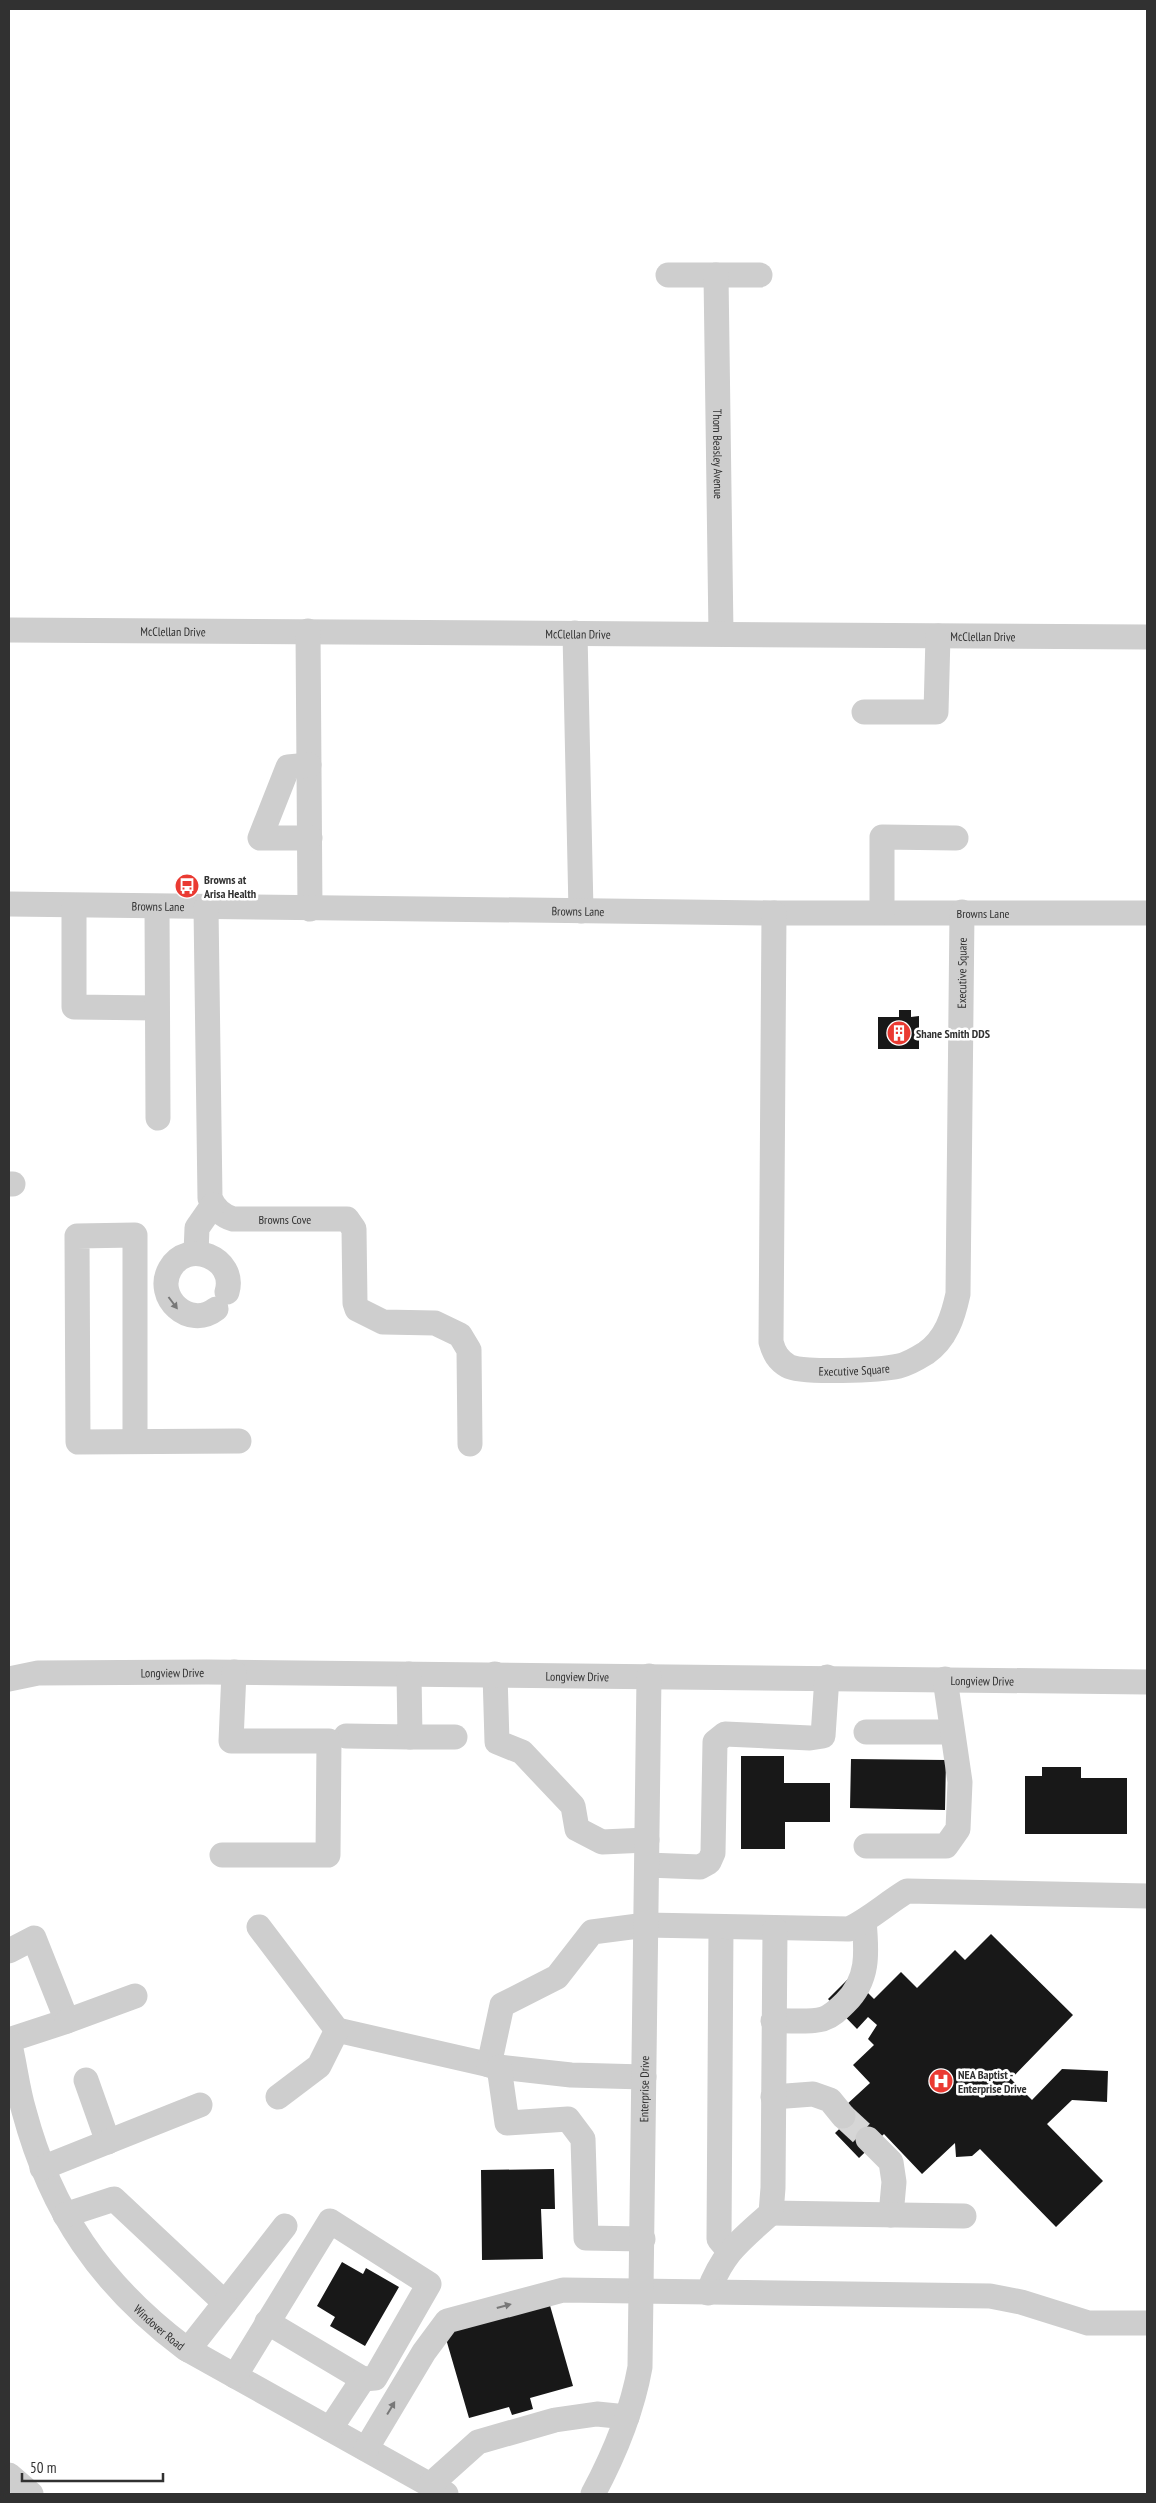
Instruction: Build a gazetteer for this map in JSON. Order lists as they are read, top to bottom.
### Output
{
  "streets": {
    "street": [
      "Thom Beasley Avenue",
      "McClellan Drive",
      "Browns Lane",
      "Executive Square",
      "Browns Cove",
      "Longview Drive",
      "Enterprise Drive",
      "Windover Road"
    ]
  },
  "crossings": [
    ["Thom Beasley Avenue", "McClellan Drive"],
    ["Browns Lane", "Executive Square"],
    ["Longview Drive", "Enterprise Drive"]
  ],
  "places": {
    "bus stop": ["Browns at Arisa Health"],
    "building": ["Shane Smith DDS"],
    "hospital": ["NEA Baptist - Enterprise Drive"]
  },
  "scale_bar": "50 m"
}
